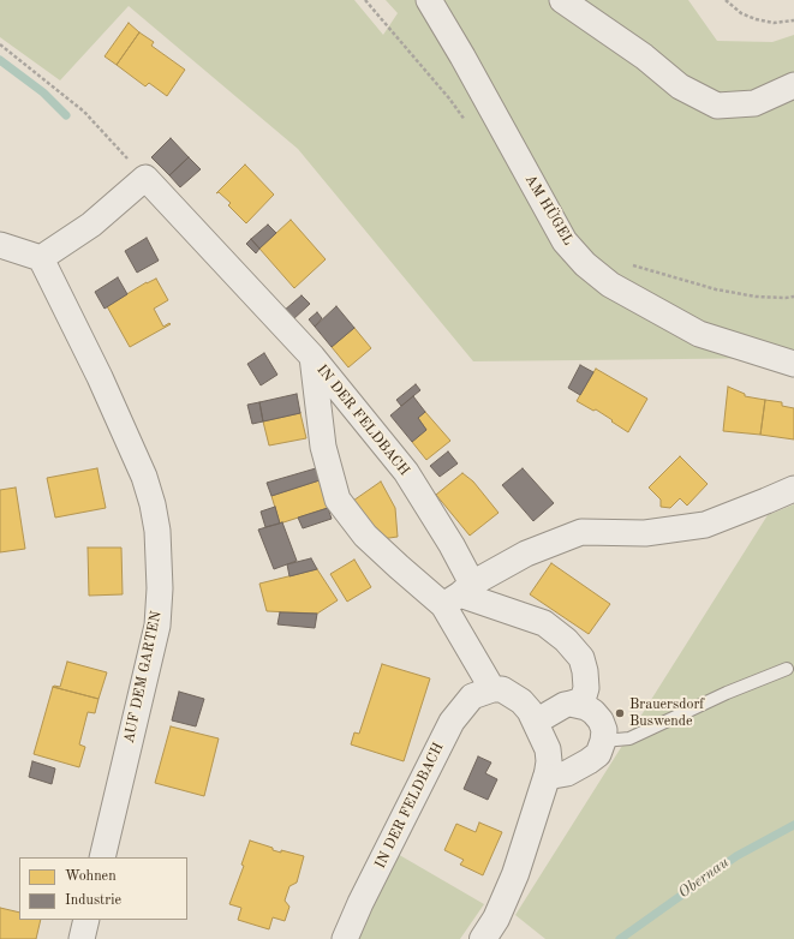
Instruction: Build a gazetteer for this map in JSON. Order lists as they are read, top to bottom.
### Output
{
  "streets": {
    "street": ["AM HÜGEL", "IN DER FELDBACH", "AUF DEM GARTEN"]
  },
  "water": ["Obernau"],
  "places": ["Brauersdorf Buswende"],
  "legend": ["Wohnen", "Industrie"]
}
